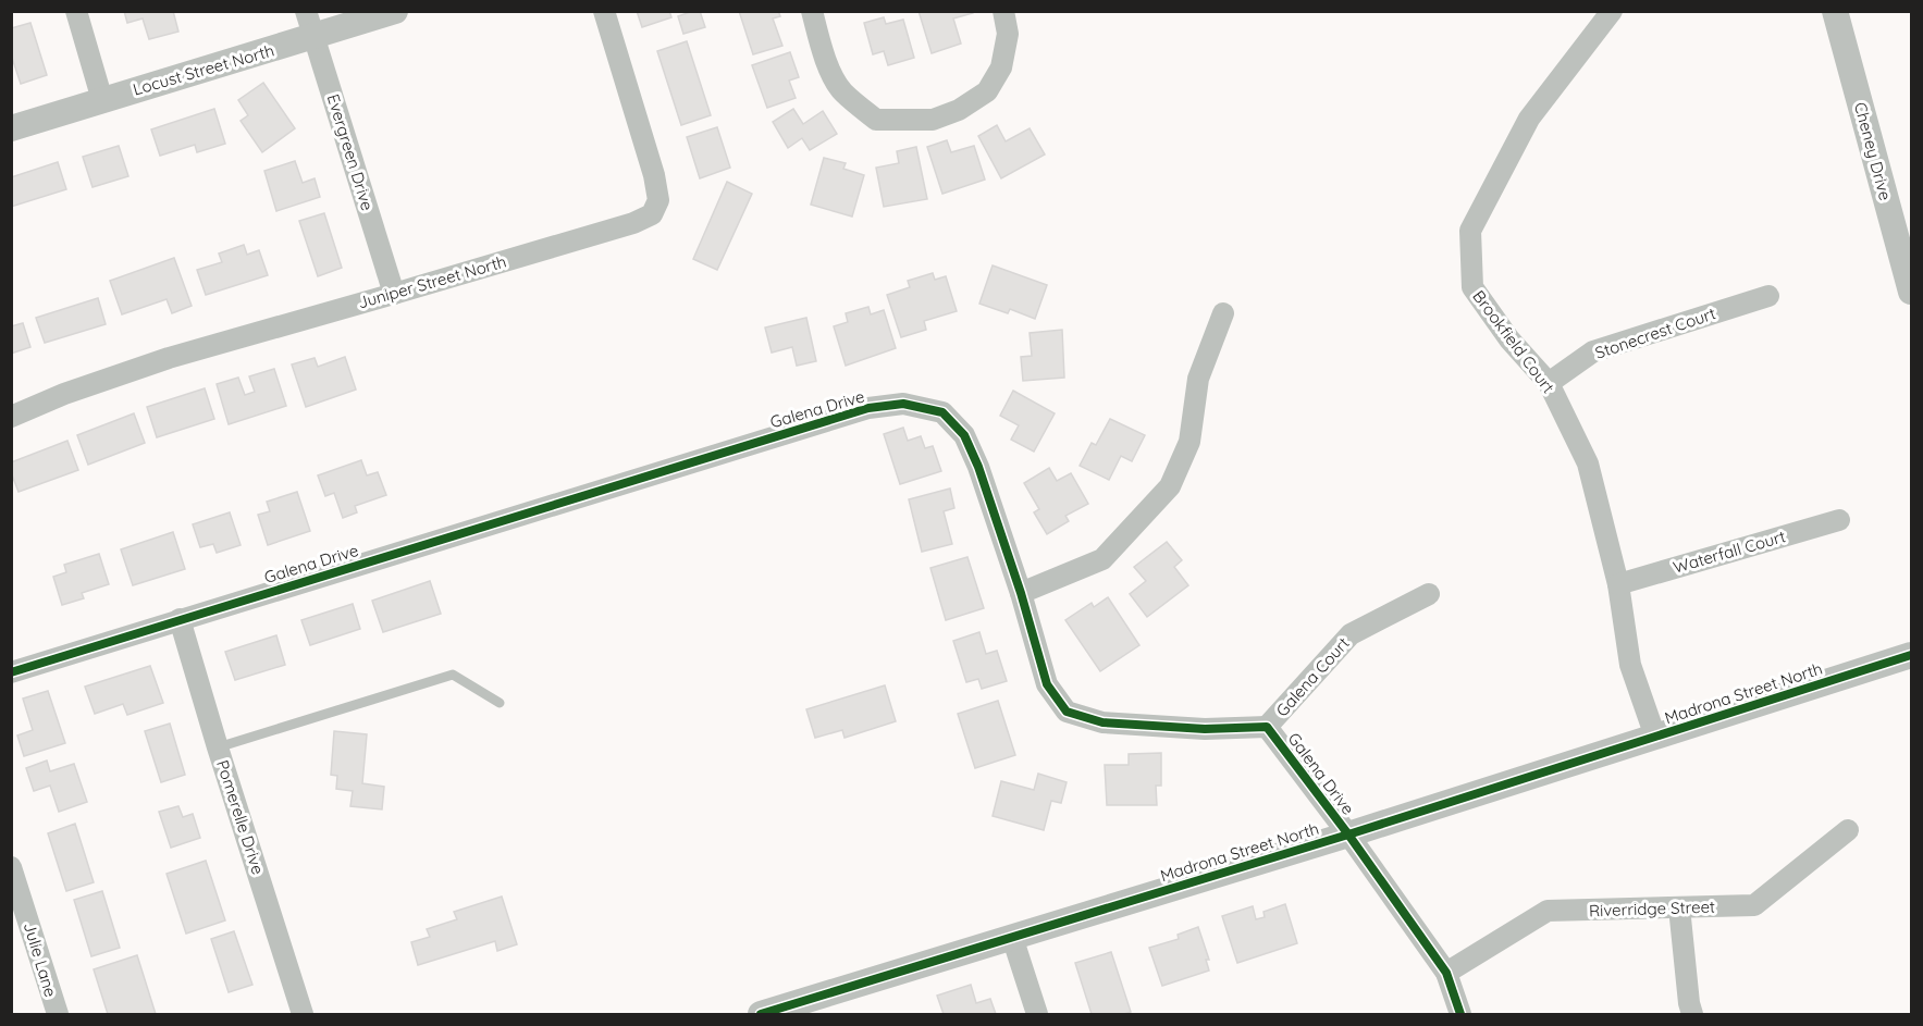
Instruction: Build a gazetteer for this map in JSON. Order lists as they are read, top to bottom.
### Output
{
  "streets": {
    "street": [
      "Locust Street North",
      "Cheney Drive",
      "Evergreen Drive",
      "Juniper Street North",
      "Stonecrest Court",
      "Brookfield Court",
      "Galena Drive",
      "Waterfall Court",
      "Galena Court",
      "Madrona Street North",
      "Pomerelle Drive",
      "Riverridge Street",
      "Julie Lane"
    ]
  },
  "crossings": [
    ["Locust Street North", "Evergreen Drive"],
    ["Evergreen Drive", "Juniper Street North"],
    ["Stonecrest Court", "Brookfield Court"],
    ["Brookfield Court", "Waterfall Court"],
    ["Brookfield Court", "Madrona Street North"],
    ["Galena Drive", "Galena Court"],
    ["Galena Drive", "Madrona Street North"],
    ["Galena Drive", "Pomerelle Drive"],
    ["Galena Drive", "Riverridge Street"]
  ]
}
